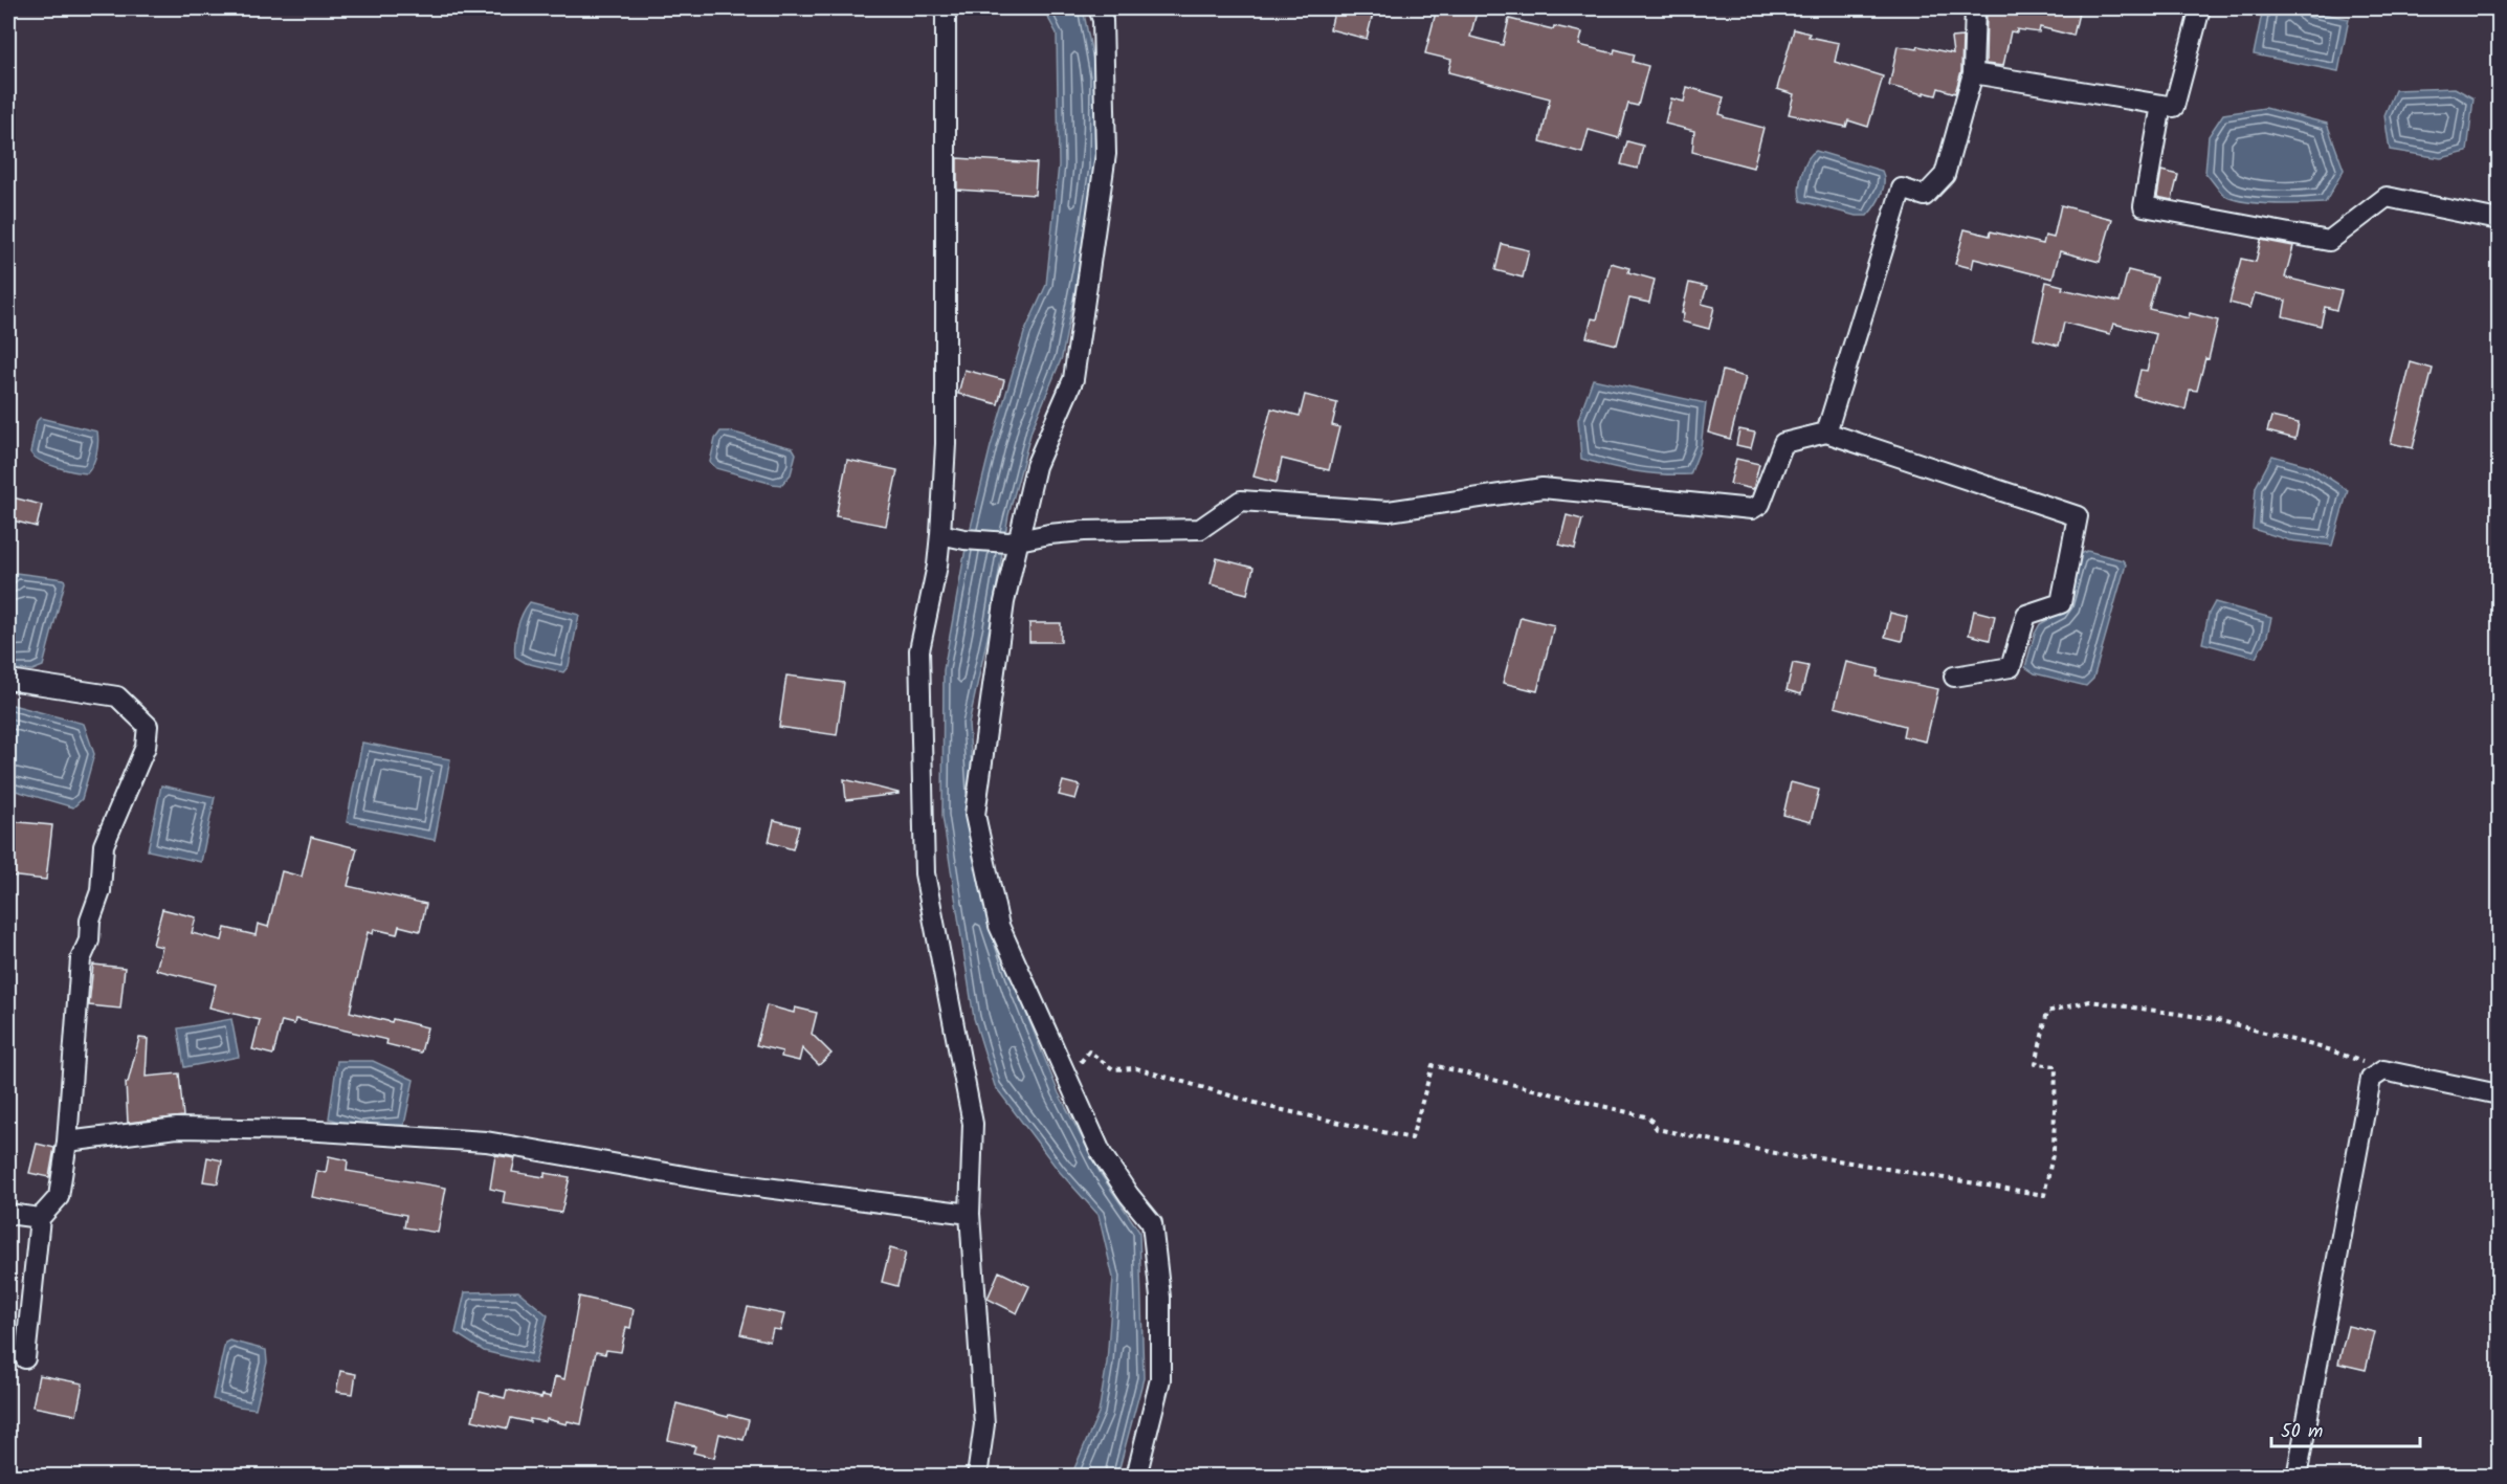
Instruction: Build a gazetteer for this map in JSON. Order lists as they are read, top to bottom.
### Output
{
  "scale_bar": "50 m"
}
